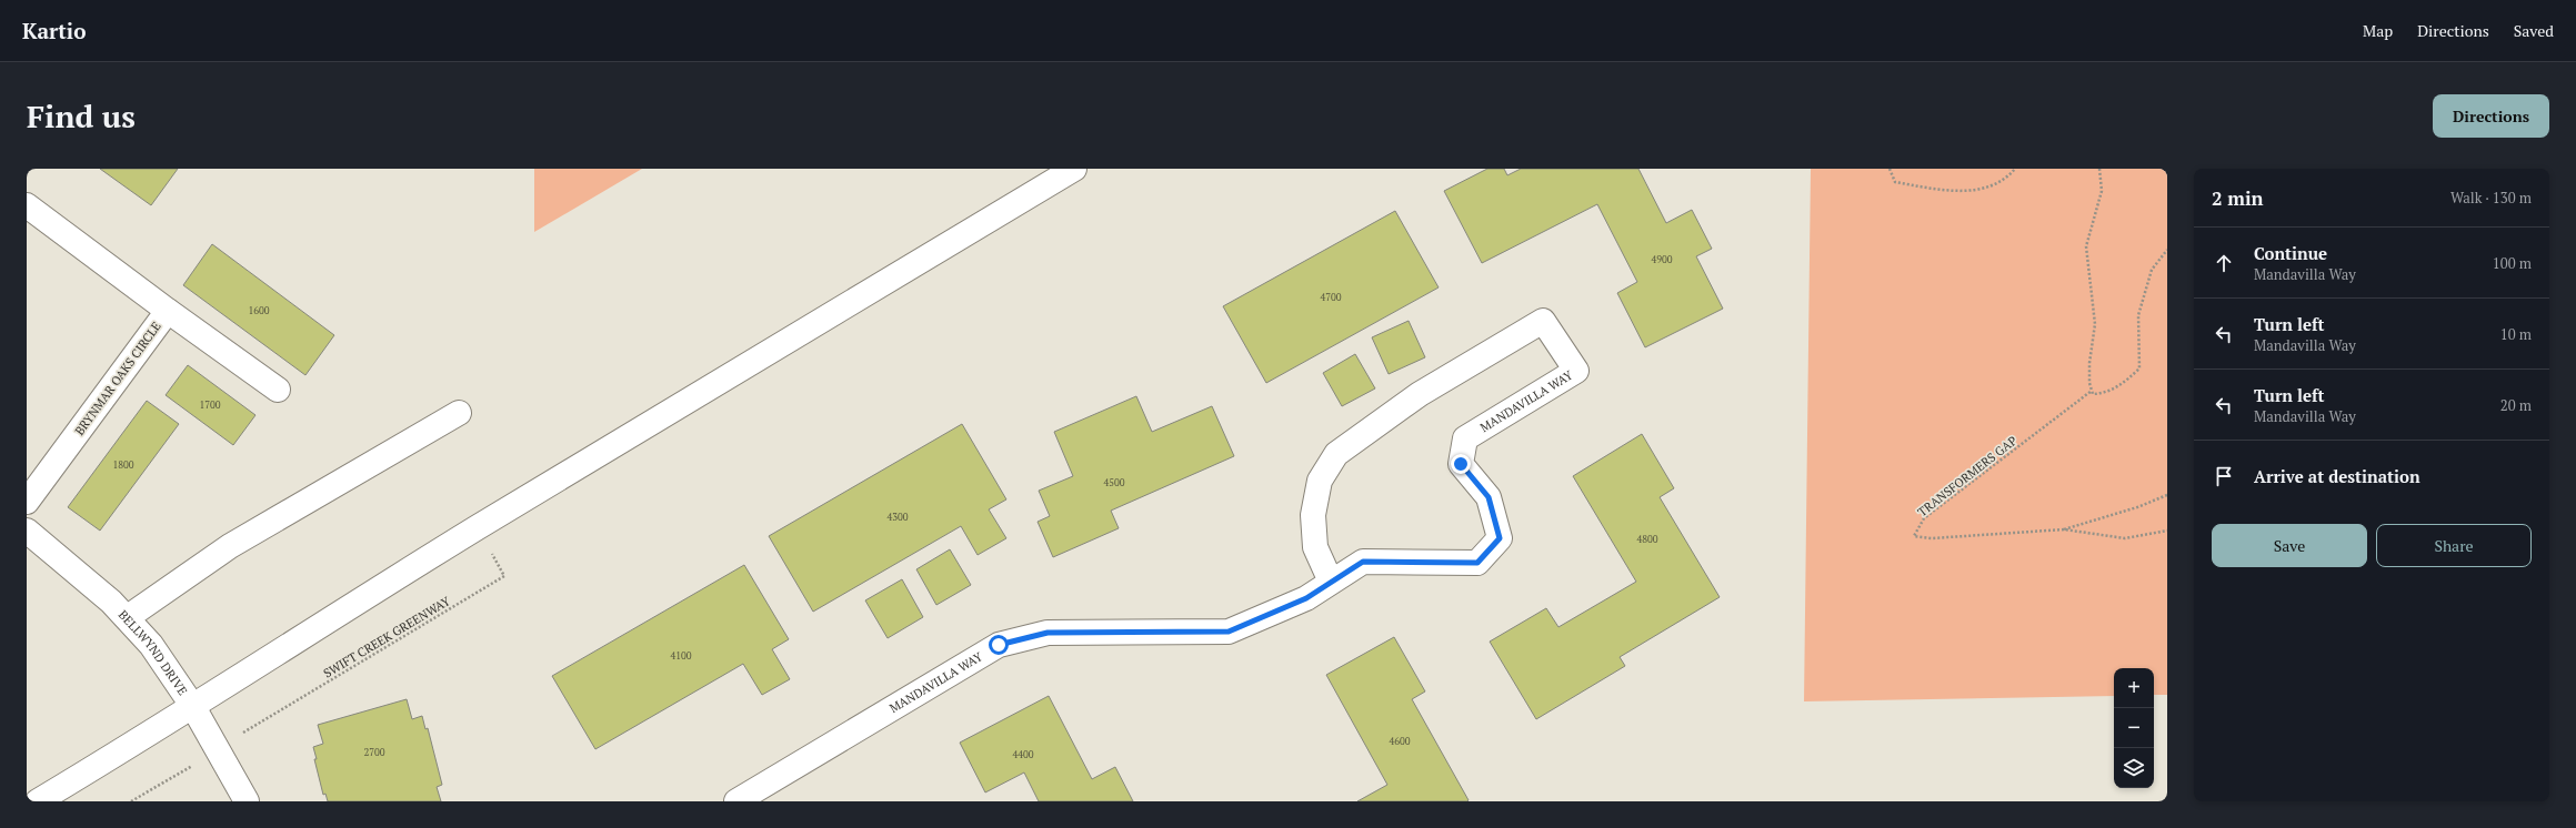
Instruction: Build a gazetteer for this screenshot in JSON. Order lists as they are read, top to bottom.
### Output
{
  "streets": {
    "street": ["BRYNMAR OAKS CIRCLE", "MANDAVILLA WAY", "BELLWYND DRIVE"],
    "path": ["TRANSFORMERS GAP", "SWIFT CREEK GREENWAY"]
  },
  "house_numbers": [
    "4900",
    "4700",
    "1600",
    "1700",
    "1800",
    "4500",
    "4300",
    "4800",
    "4100",
    "4600",
    "2700",
    "4400"
  ],
  "page": {
    "header": "Kartio",
    "nav": ["Map", "Directions", "Saved"],
    "buttons": [
      "Directions",
      ["Save", "Share"]
    ],
    "title": "Find us",
    "heading": ["2 min", "Walk · 130 m"],
    "list": [
      ["Continue", "Mandavilla Way", "100 m"],
      ["Turn left", "Mandavilla Way", "10 m"],
      ["Turn left", "Mandavilla Way", "20 m"],
      "Arrive at destination"
    ],
    "map_buttons": ["+", "−"]
  }
}
